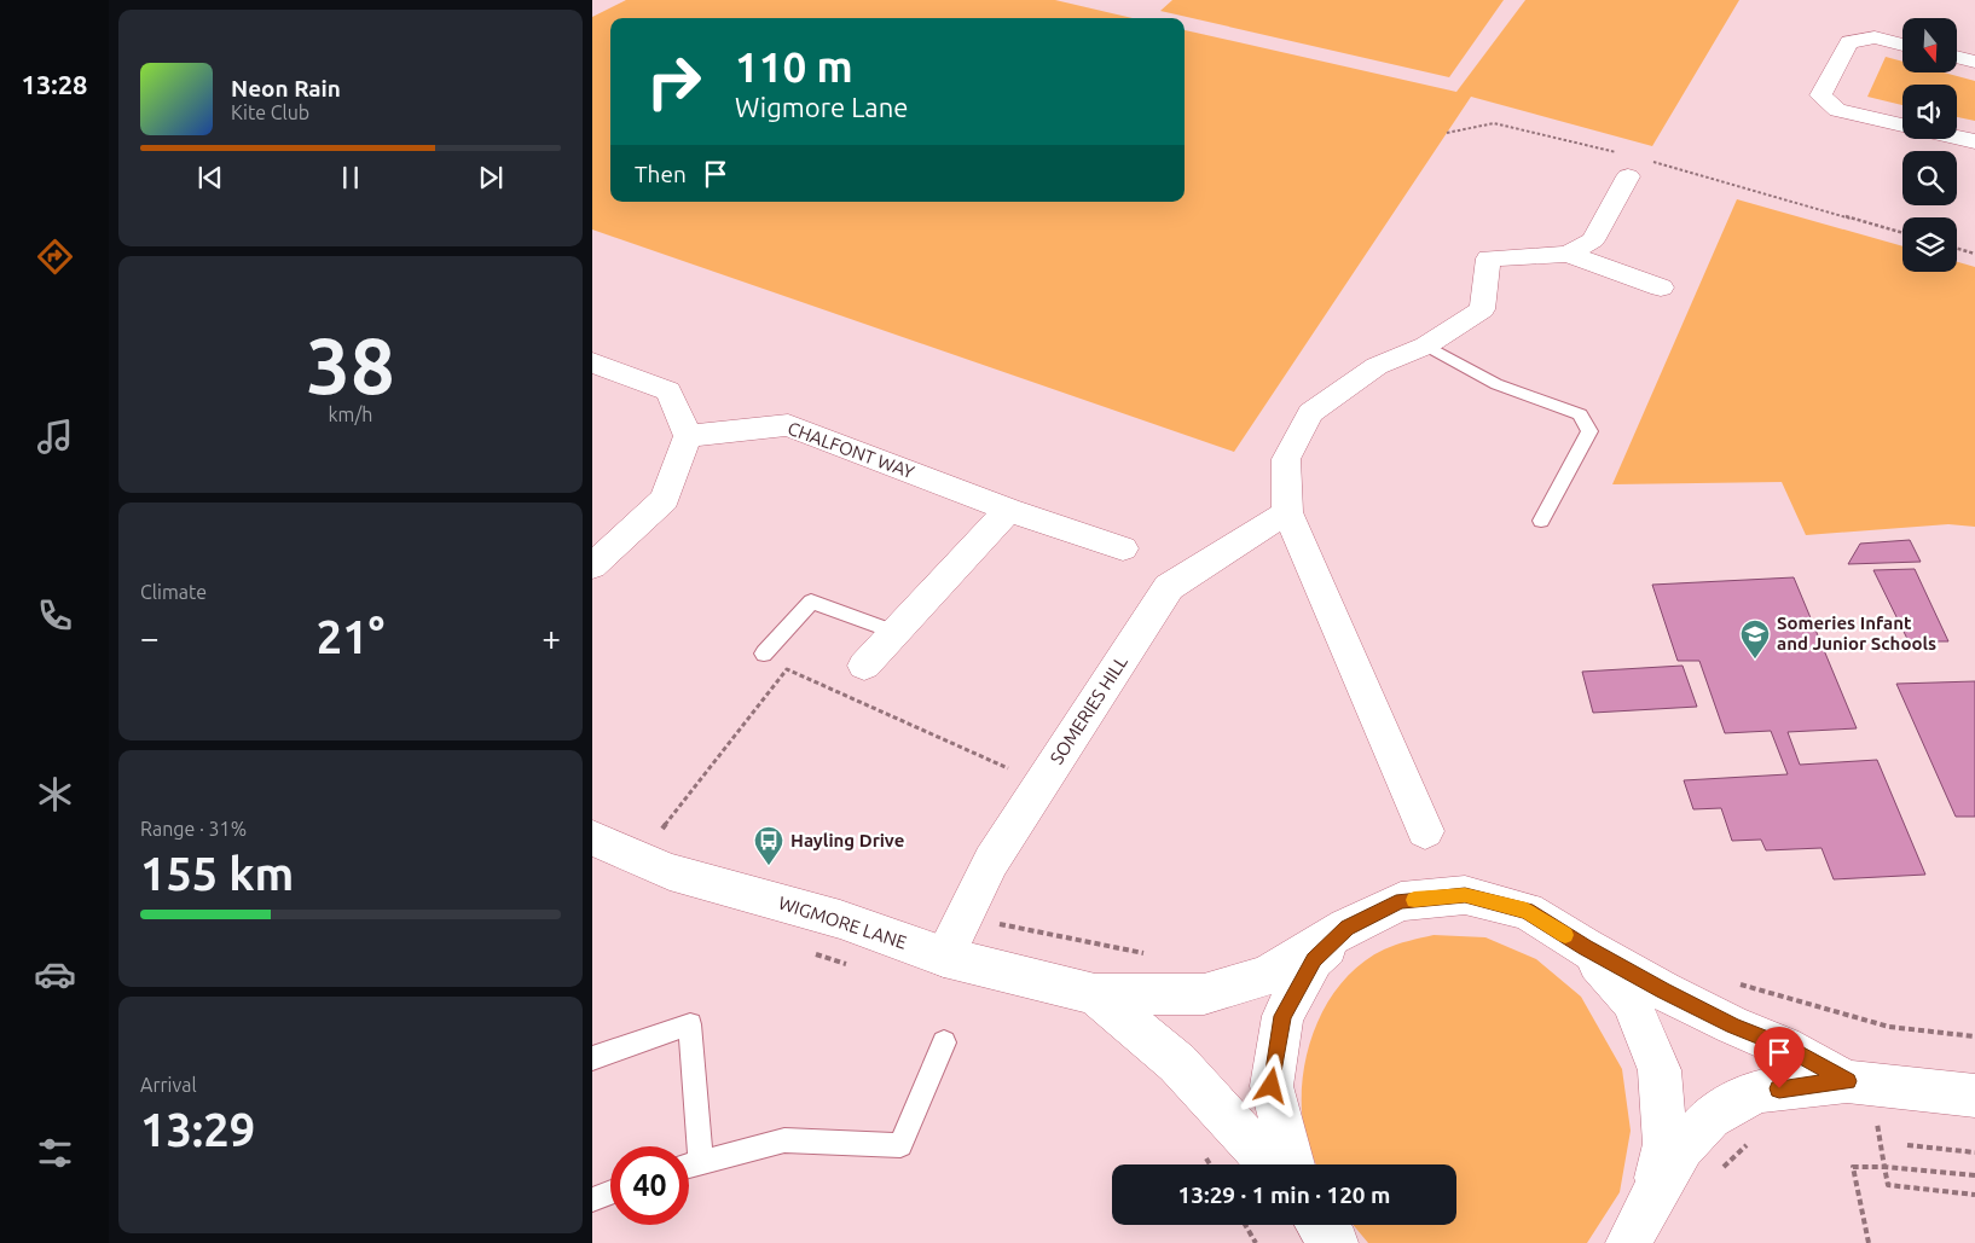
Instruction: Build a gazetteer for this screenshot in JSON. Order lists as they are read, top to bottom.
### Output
{
  "streets": {
    "street": ["CHALFONT WAY", "SOMERIES HILL", "WIGMORE LANE"]
  },
  "crossings": [
    ["SOMERIES HILL", "WIGMORE LANE"]
  ],
  "places": {
    "school or university": ["Someries Infant and Junior Schools"],
    "bus stop": ["Hayling Drive"]
  },
  "north": "bottom",
  "page": {
    "tabs": "13:28",
    "turn": ["110 m", "Wigmore Lane"],
    "song": ["Neon Rain", "Kite Club"],
    "then": "Then",
    "tile": [
      ["38", "km/h"],
      "Climate",
      ["Range · 31%", "155 km"],
      ["Arrival", "13:29"]
    ],
    "heat": ["−", "21°", "+"],
    "limit": "40",
    "trip": "13:29 · 1 min · 120 m"
  }
}
